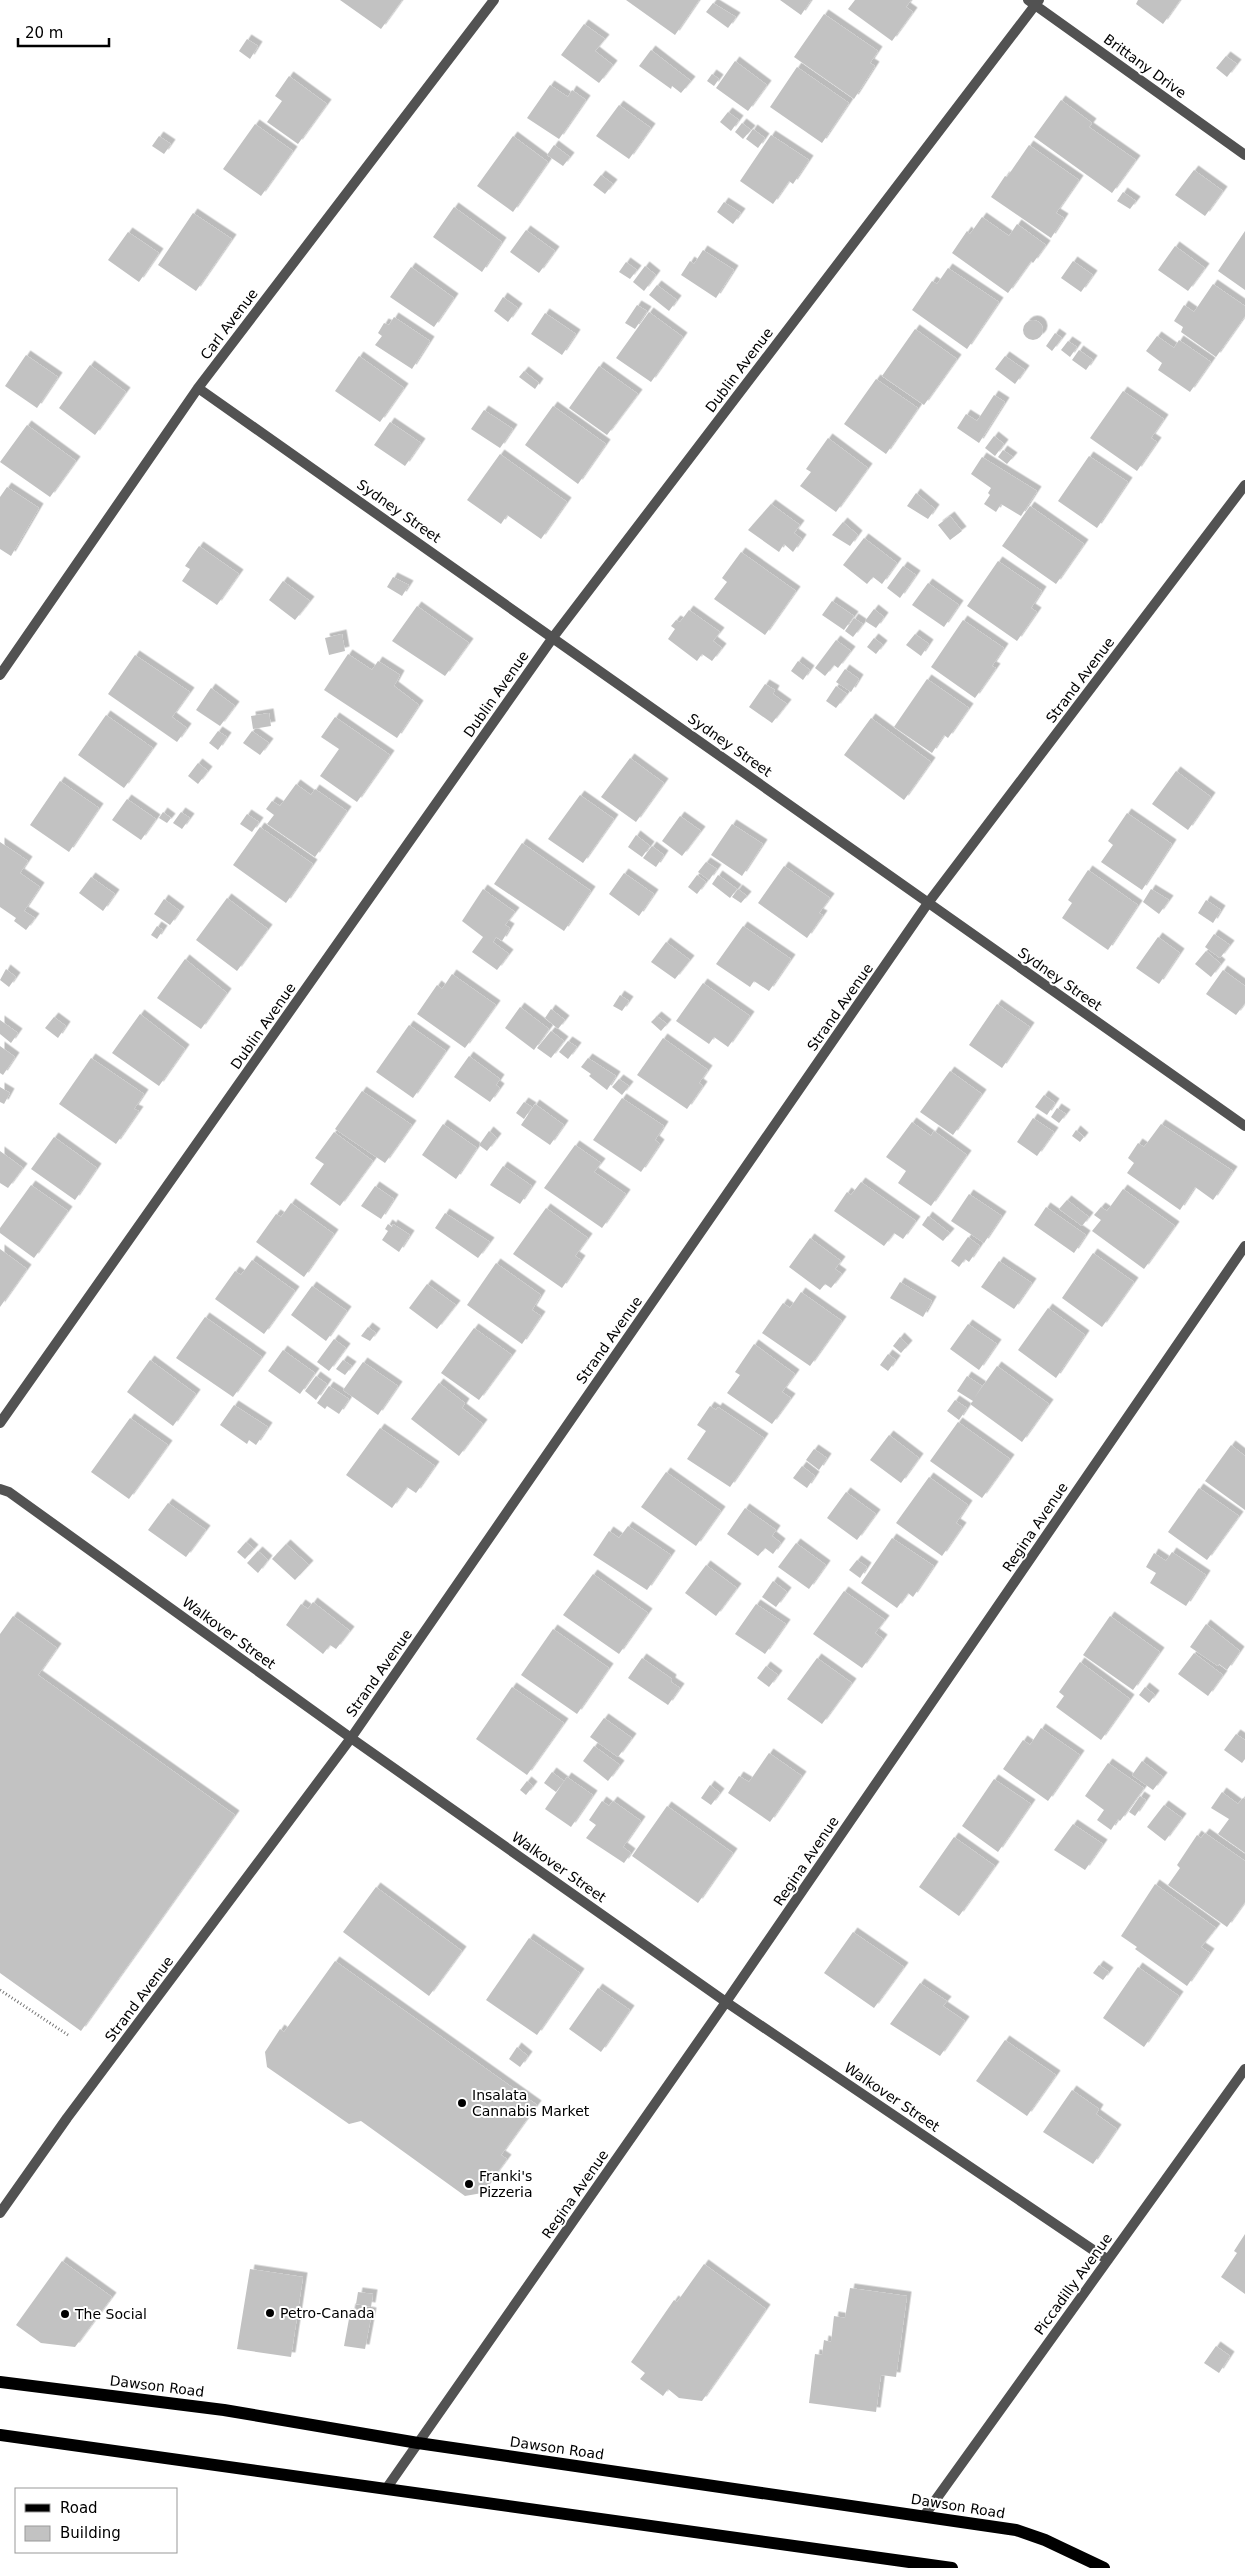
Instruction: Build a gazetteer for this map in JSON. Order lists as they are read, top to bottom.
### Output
{
  "streets": {
    "main road": ["Dawson Road"],
    "street": [
      "Brittany Drive",
      "Carl Avenue",
      "Dublin Avenue",
      "Sydney Street",
      "Strand Avenue",
      "Regina Avenue",
      "Walkover Street",
      "Piccadilly Avenue"
    ]
  },
  "crossings": [
    ["Brittany Drive", "Dublin Avenue"],
    ["Carl Avenue", "Sydney Street"],
    ["Dublin Avenue", "Sydney Street"],
    ["Sydney Street", "Strand Avenue"],
    ["Strand Avenue", "Walkover Street"],
    ["Regina Avenue", "Walkover Street"],
    ["Regina Avenue", "Dawson Road"],
    ["Walkover Street", "Piccadilly Avenue"],
    ["Piccadilly Avenue", "Dawson Road"]
  ],
  "places": [
    "Insalata Cannabis Market",
    "Franki's Pizzeria",
    "Petro-Canada",
    "The Social"
  ],
  "legend": ["Road", "Building"],
  "scale_bar": "20 m"
}
